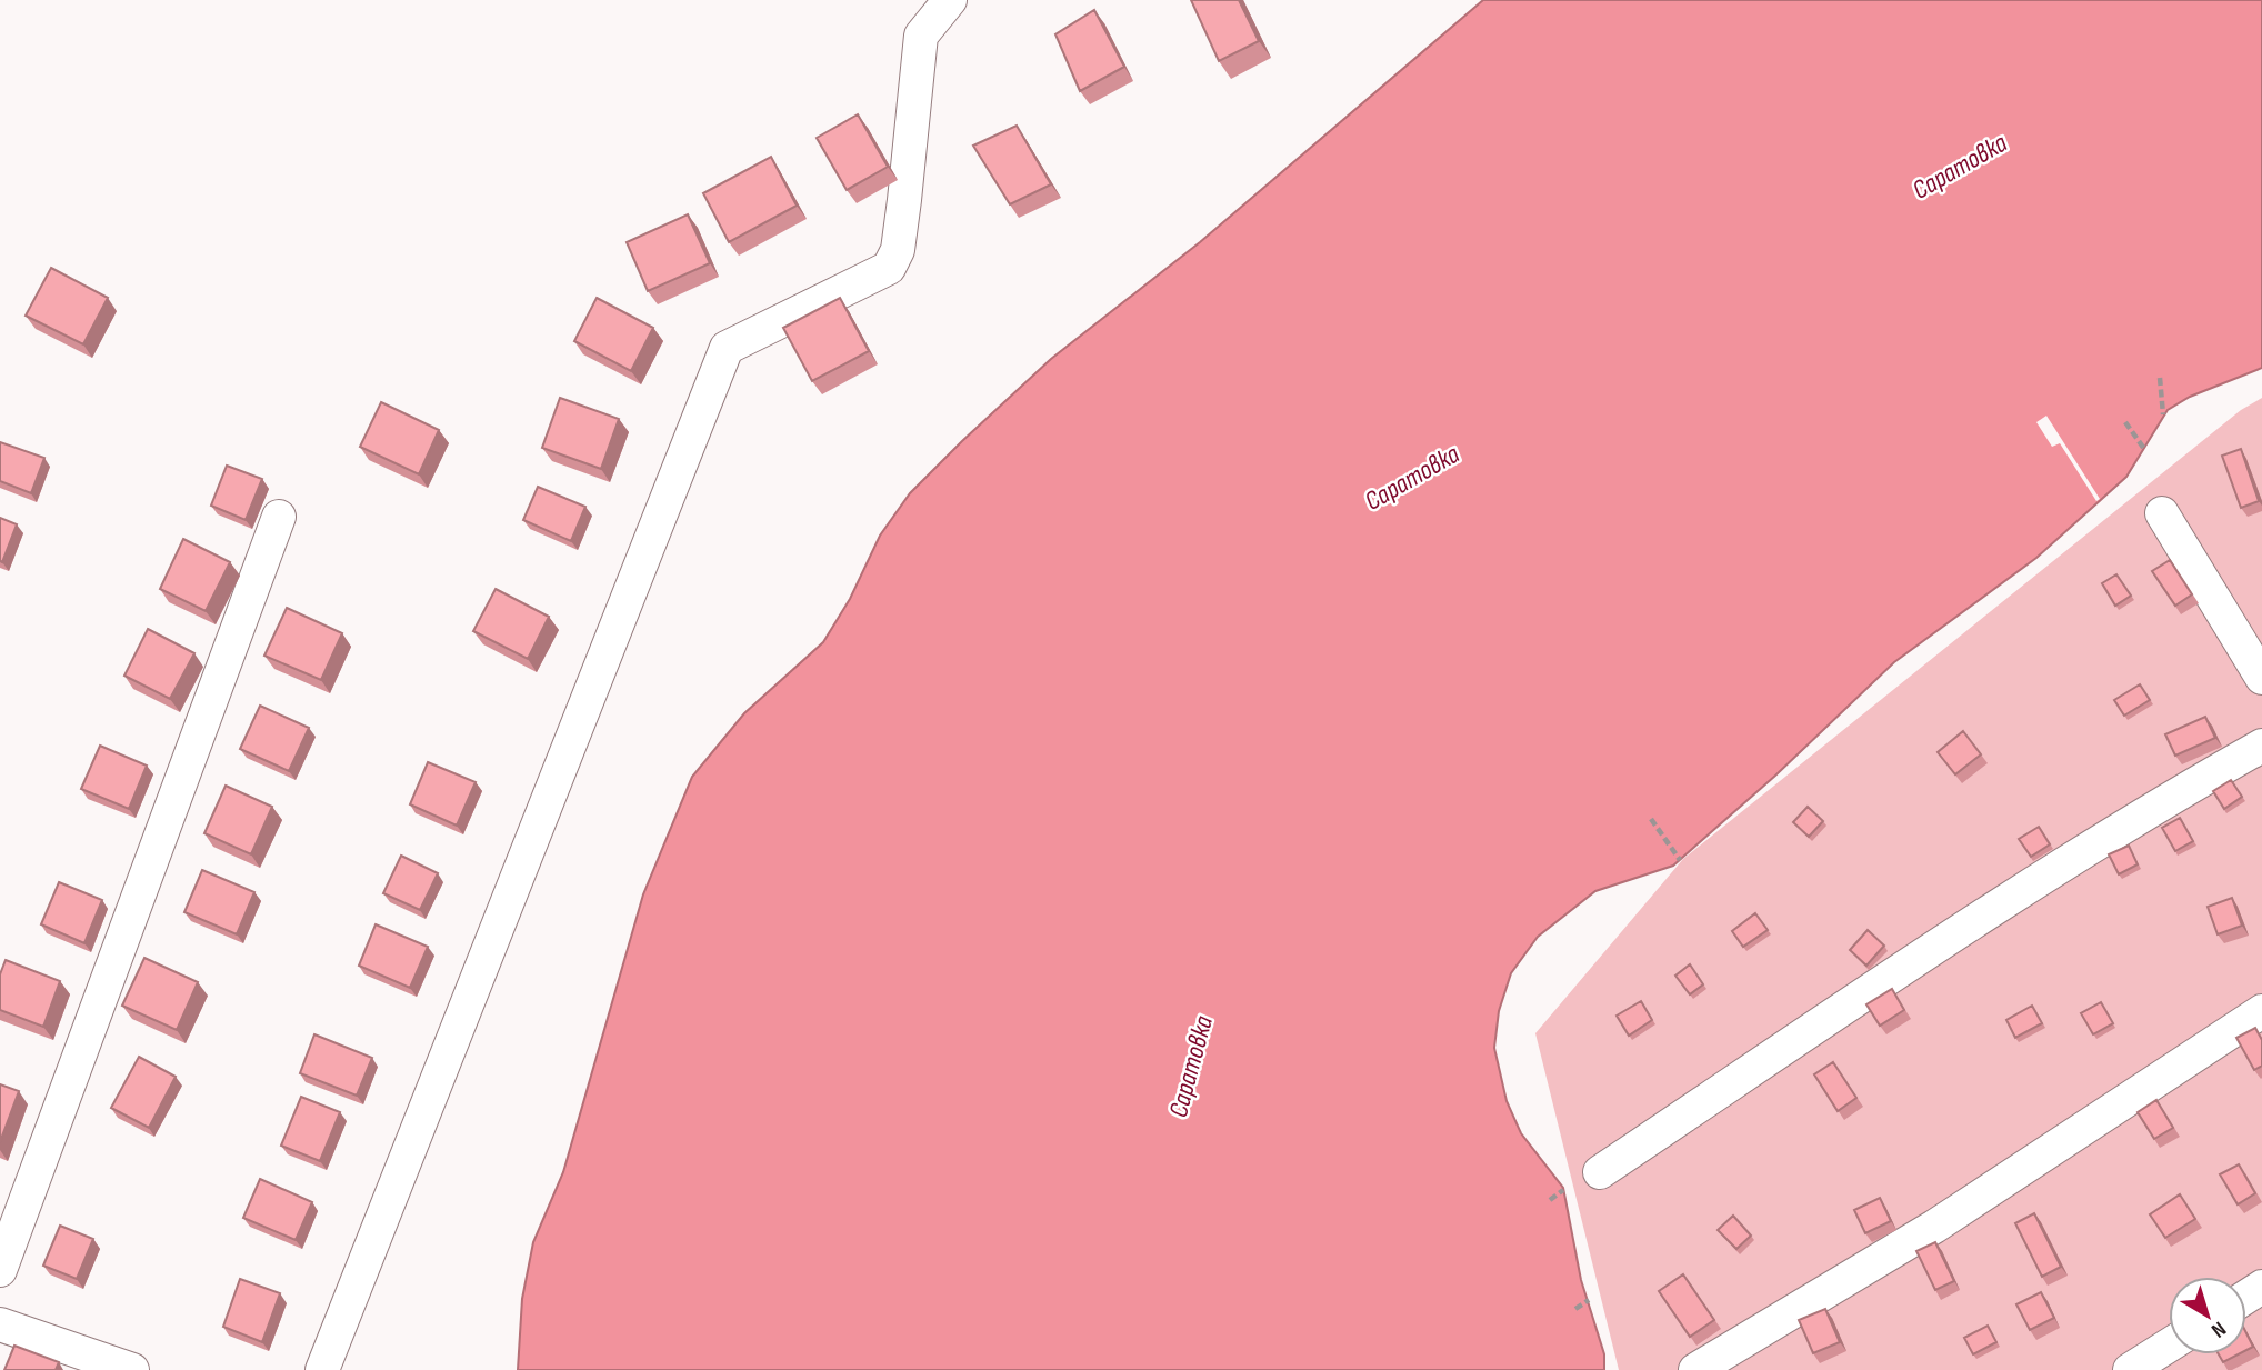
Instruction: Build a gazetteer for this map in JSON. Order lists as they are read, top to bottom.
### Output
{
  "water": ["Саратовка"],
  "north": "bottom right"
}
